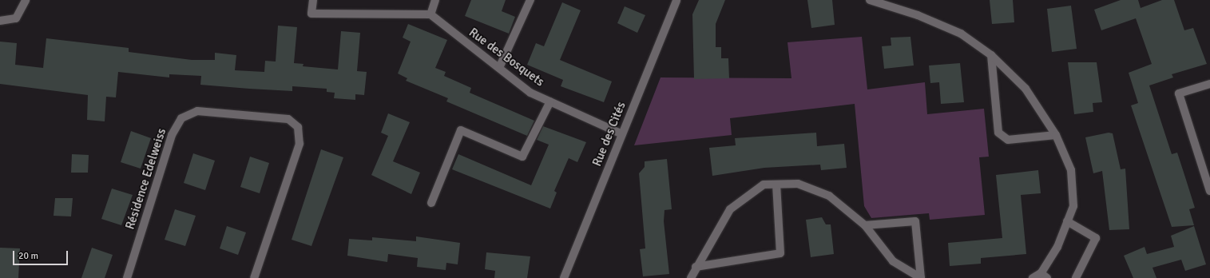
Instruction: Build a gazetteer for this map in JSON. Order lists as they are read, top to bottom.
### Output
{
  "streets": {
    "street": ["Rue des Bosquets", "Rue des Cités", "Résidence Edelweiss"]
  },
  "crossings": [
    ["Rue des Bosquets", "Rue des Cités"]
  ],
  "scale_bar": "20 m"
}
